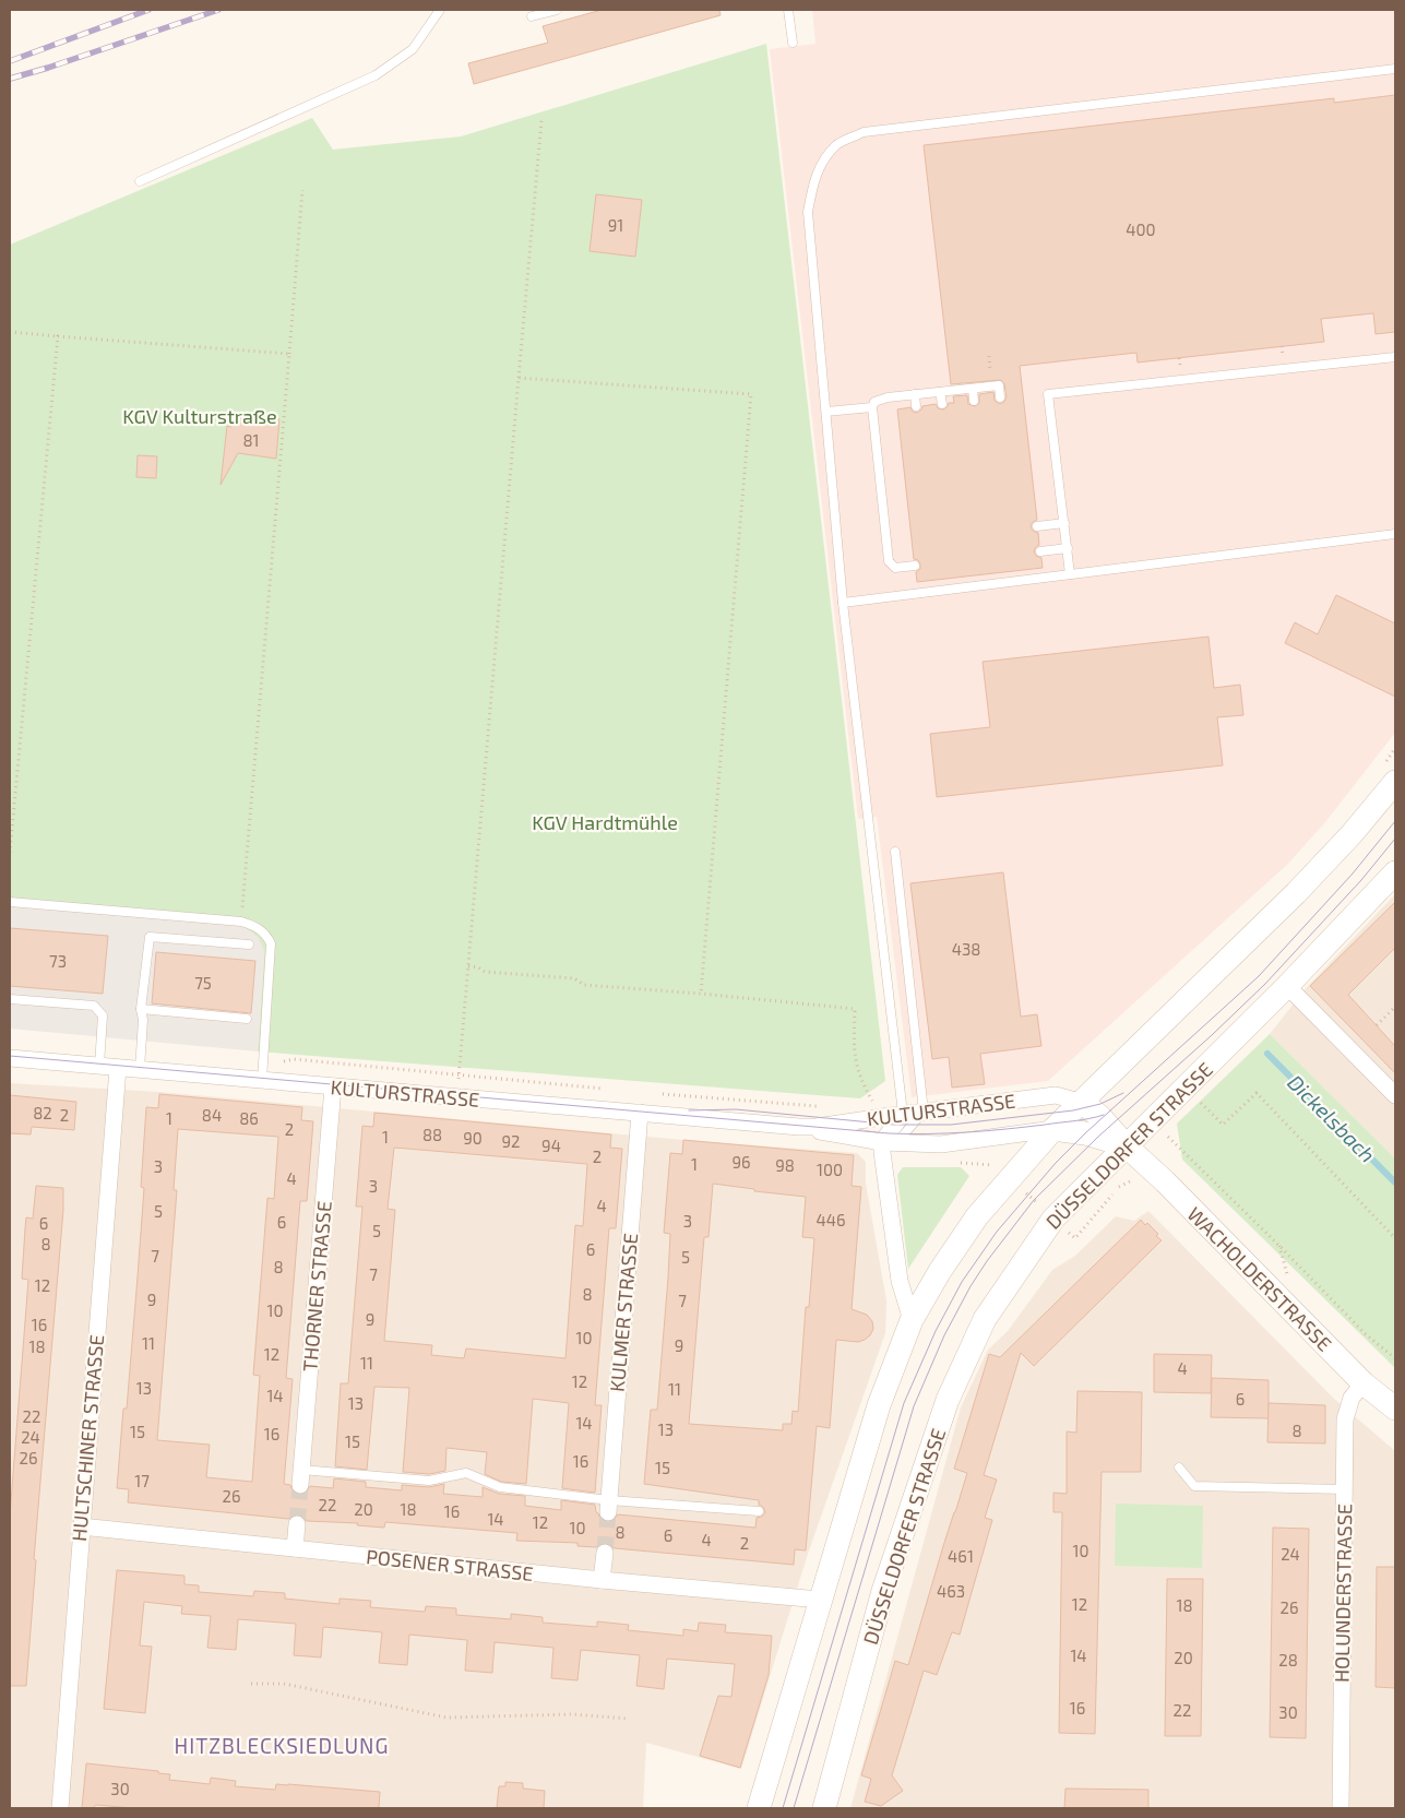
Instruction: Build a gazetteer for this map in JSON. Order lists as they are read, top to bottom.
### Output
{
  "streets": {
    "main road": ["DÜSSELDORFER STRASSE", "WACHOLDERSTRASSE"],
    "street": [
      "KULTURSTRASSE",
      "THORNER STRASSE",
      "KULMER STRASSE",
      "HULTSCHINER STRASSE",
      "POSENER STRASSE",
      "HOLUNDERSTRASSE"
    ]
  },
  "crossings": [
    ["KULTURSTRASSE", "WACHOLDERSTRASSE"],
    ["KULTURSTRASSE", "THORNER STRASSE"],
    ["KULTURSTRASSE", "KULMER STRASSE"],
    ["KULTURSTRASSE", "HULTSCHINER STRASSE"],
    ["DÜSSELDORFER STRASSE", "WACHOLDERSTRASSE"],
    ["WACHOLDERSTRASSE", "HOLUNDERSTRASSE"],
    ["HULTSCHINER STRASSE", "POSENER STRASSE"]
  ],
  "districts": ["HITZBLECKSIEDLUNG"],
  "water": ["Dickelsbach"],
  "parks": ["KGV Kulturstraße", "KGV Hardtmühle"],
  "house_numbers": [
    "91",
    "400",
    "81",
    "438",
    "73",
    "75",
    "82",
    "2",
    "84",
    "1",
    "86",
    "2",
    "88",
    "1",
    "90",
    "92",
    "94",
    "2",
    "96",
    "1",
    "98",
    "3",
    "100",
    "4",
    "3",
    "4",
    "5",
    "446",
    "3",
    "6",
    "6",
    "5",
    "8",
    "6",
    "7",
    "5",
    "8",
    "7",
    "12",
    "8",
    "9",
    "7",
    "10",
    "9",
    "16",
    "10",
    "11",
    "9",
    "18",
    "12",
    "11",
    "4",
    "12",
    "13",
    "11",
    "14",
    "6",
    "13",
    "22",
    "14",
    "13",
    "8",
    "15",
    "16",
    "24",
    "15",
    "26",
    "16",
    "15",
    "17",
    "26",
    "22",
    "20",
    "18",
    "16",
    "14",
    "12",
    "10",
    "8",
    "6",
    "4",
    "2",
    "10",
    "24",
    "461",
    "463",
    "12",
    "18",
    "26",
    "14",
    "20",
    "28",
    "16",
    "22",
    "30",
    "30"
  ]
}
